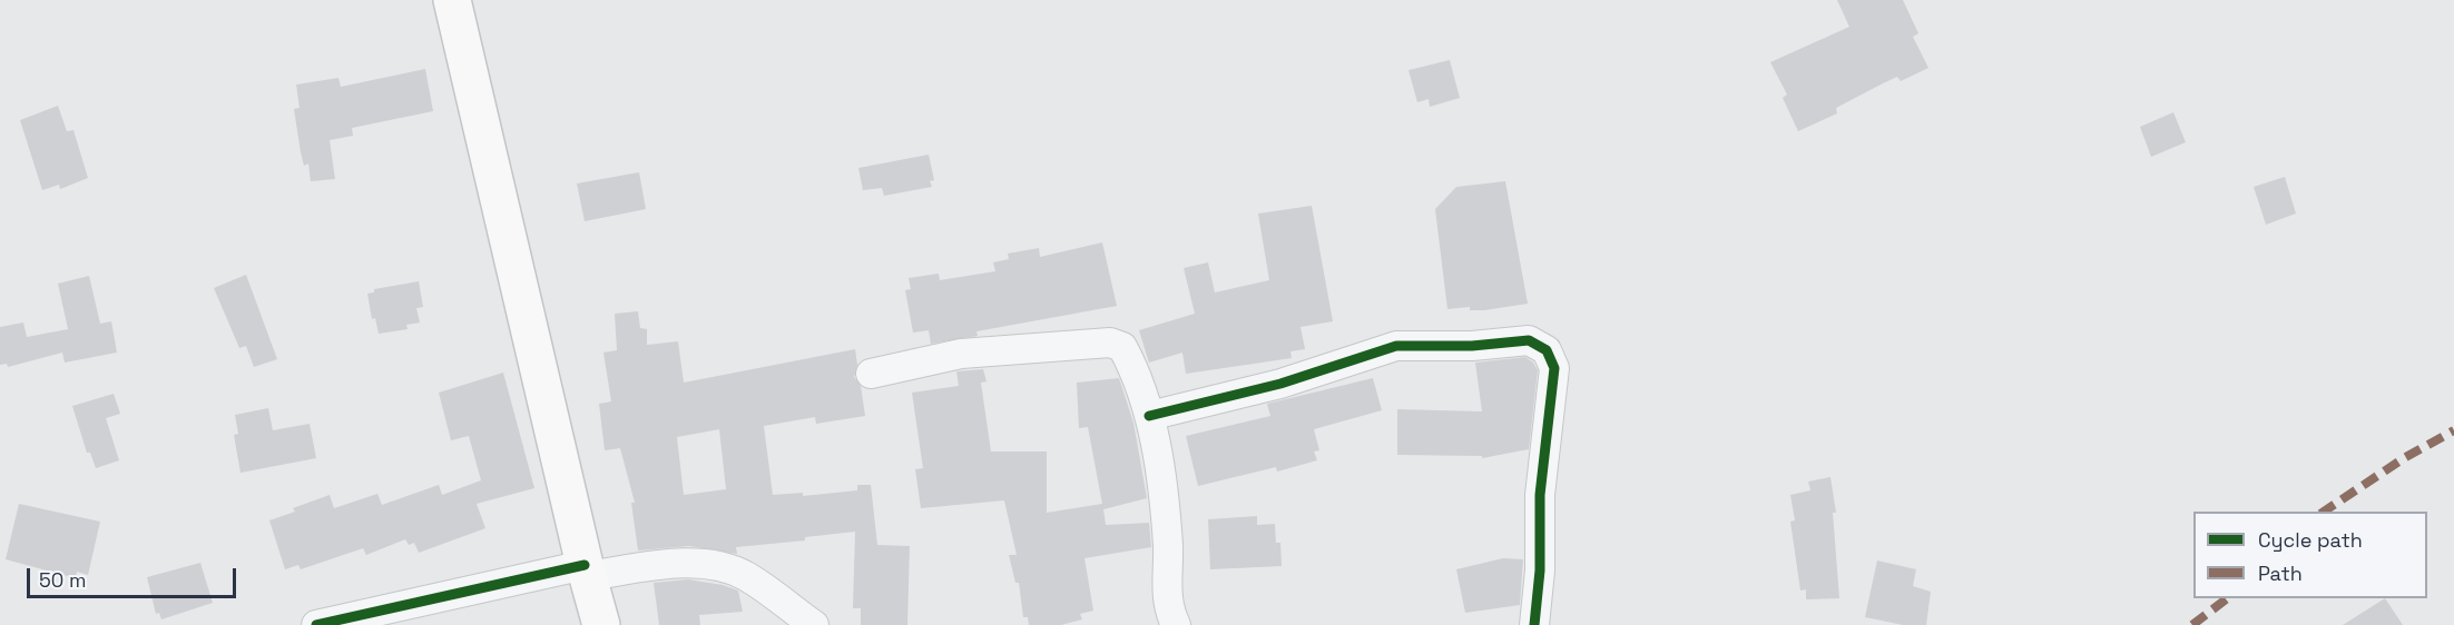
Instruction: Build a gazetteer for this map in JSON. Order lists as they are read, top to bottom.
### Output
{
  "legend": ["Cycle path", "Path"],
  "scale_bar": "50 m"
}
